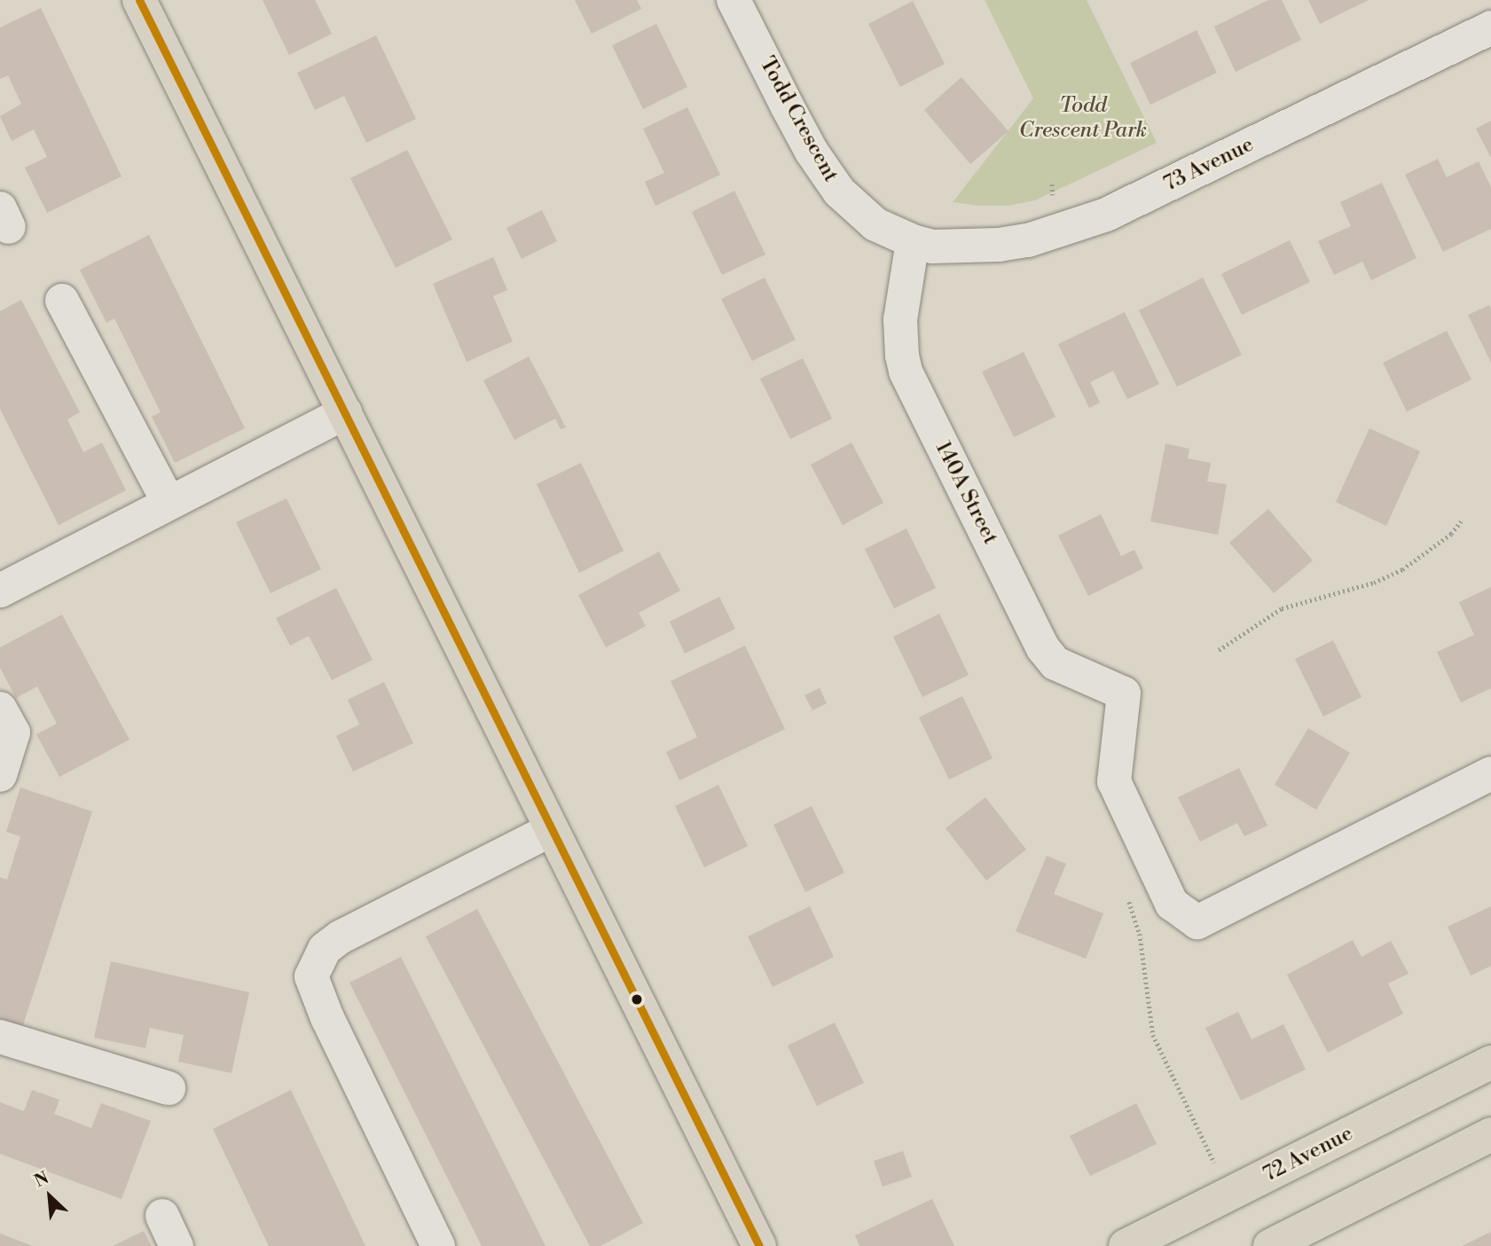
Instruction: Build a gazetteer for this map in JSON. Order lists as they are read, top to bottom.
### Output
{
  "streets": {
    "main road": ["72 Avenue"],
    "street": ["Todd Crescent", "73 Avenue", "140A Street"]
  },
  "crossings": [
    ["Todd Crescent", "73 Avenue"],
    ["Todd Crescent", "140A Street"],
    ["73 Avenue", "140A Street"]
  ],
  "parks": ["Todd Crescent Park"],
  "north": "top left"
}
